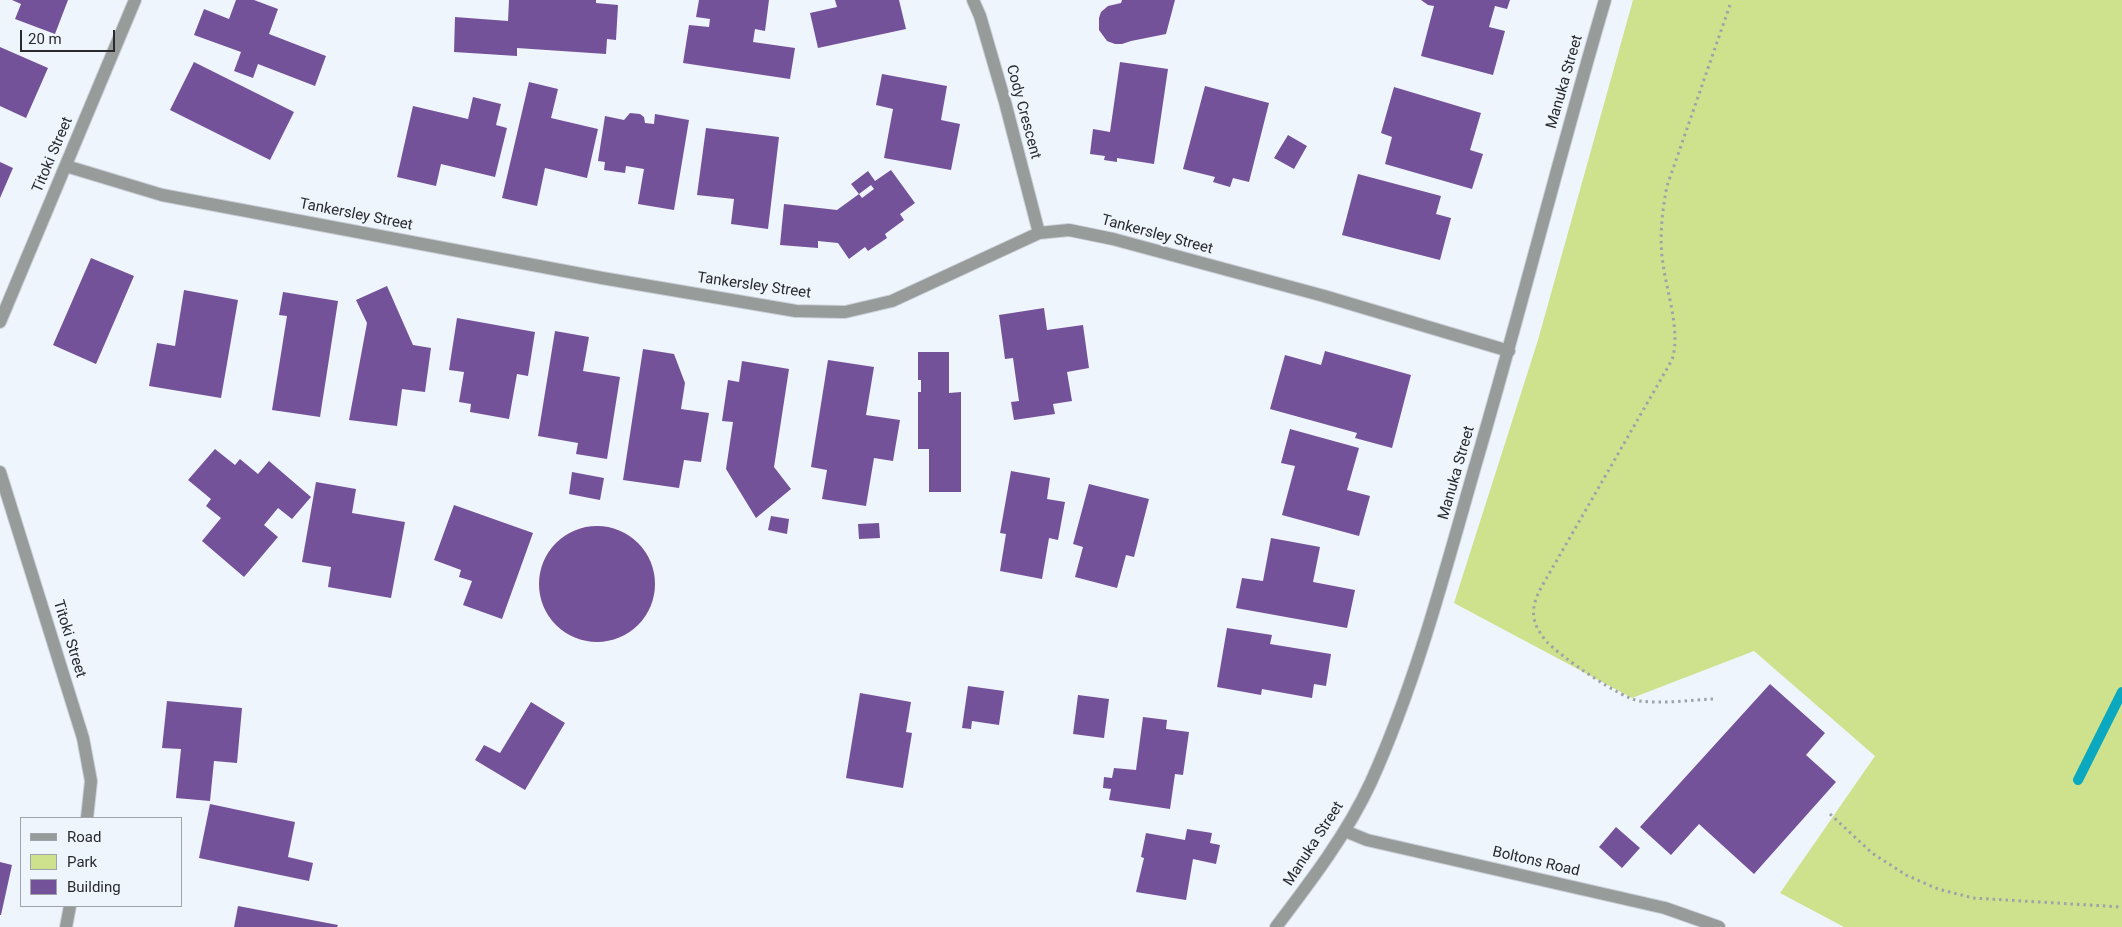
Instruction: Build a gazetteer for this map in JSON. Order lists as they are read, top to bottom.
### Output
{
  "streets": {
    "street": [
      "Manuka Street",
      "Cody Crescent",
      "Titoki Street",
      "Tankersley Street",
      "Boltons Road"
    ]
  },
  "crossings": [
    ["Manuka Street", "Tankersley Street"],
    ["Manuka Street", "Boltons Road"],
    ["Cody Crescent", "Tankersley Street"],
    ["Titoki Street", "Tankersley Street"]
  ],
  "legend": ["Road", "Park", "Building"],
  "scale_bar": "20 m"
}
